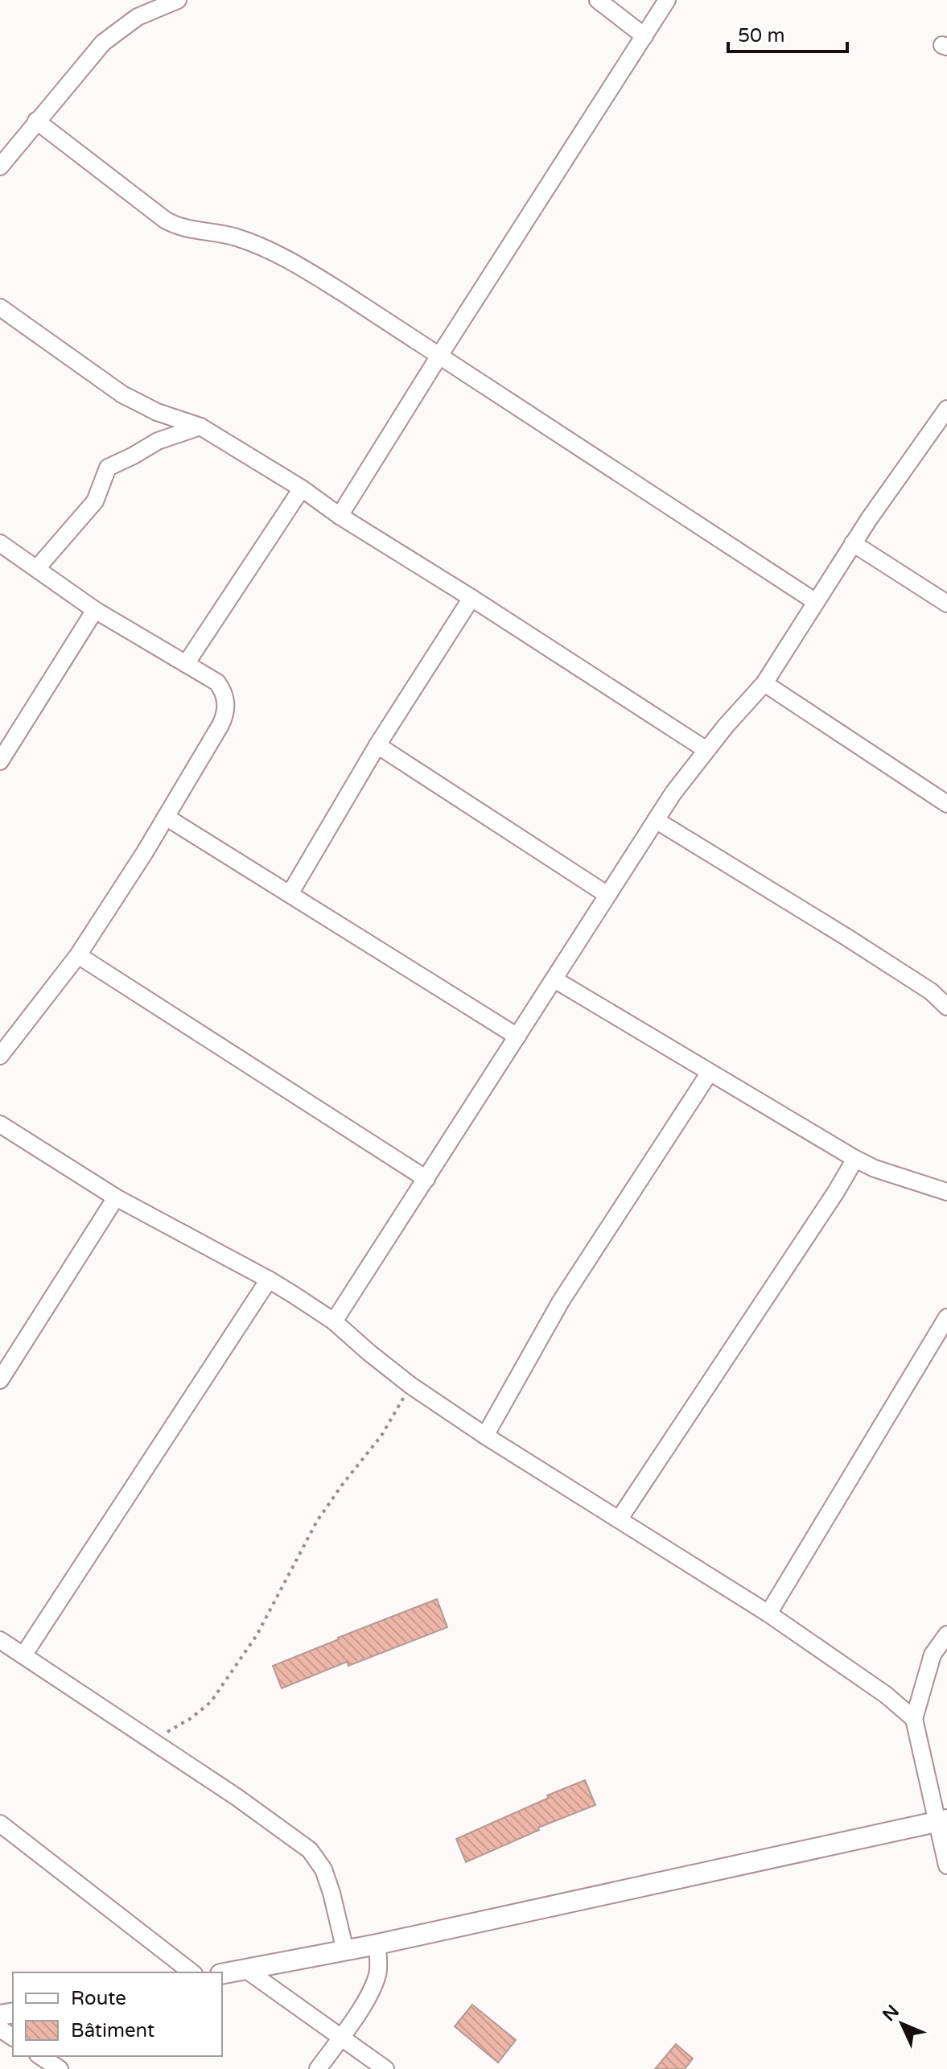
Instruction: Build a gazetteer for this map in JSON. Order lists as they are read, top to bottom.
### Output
{
  "legend": ["Route", "Bâtiment"],
  "scale_bar": "50 m",
  "north": "top left"
}
